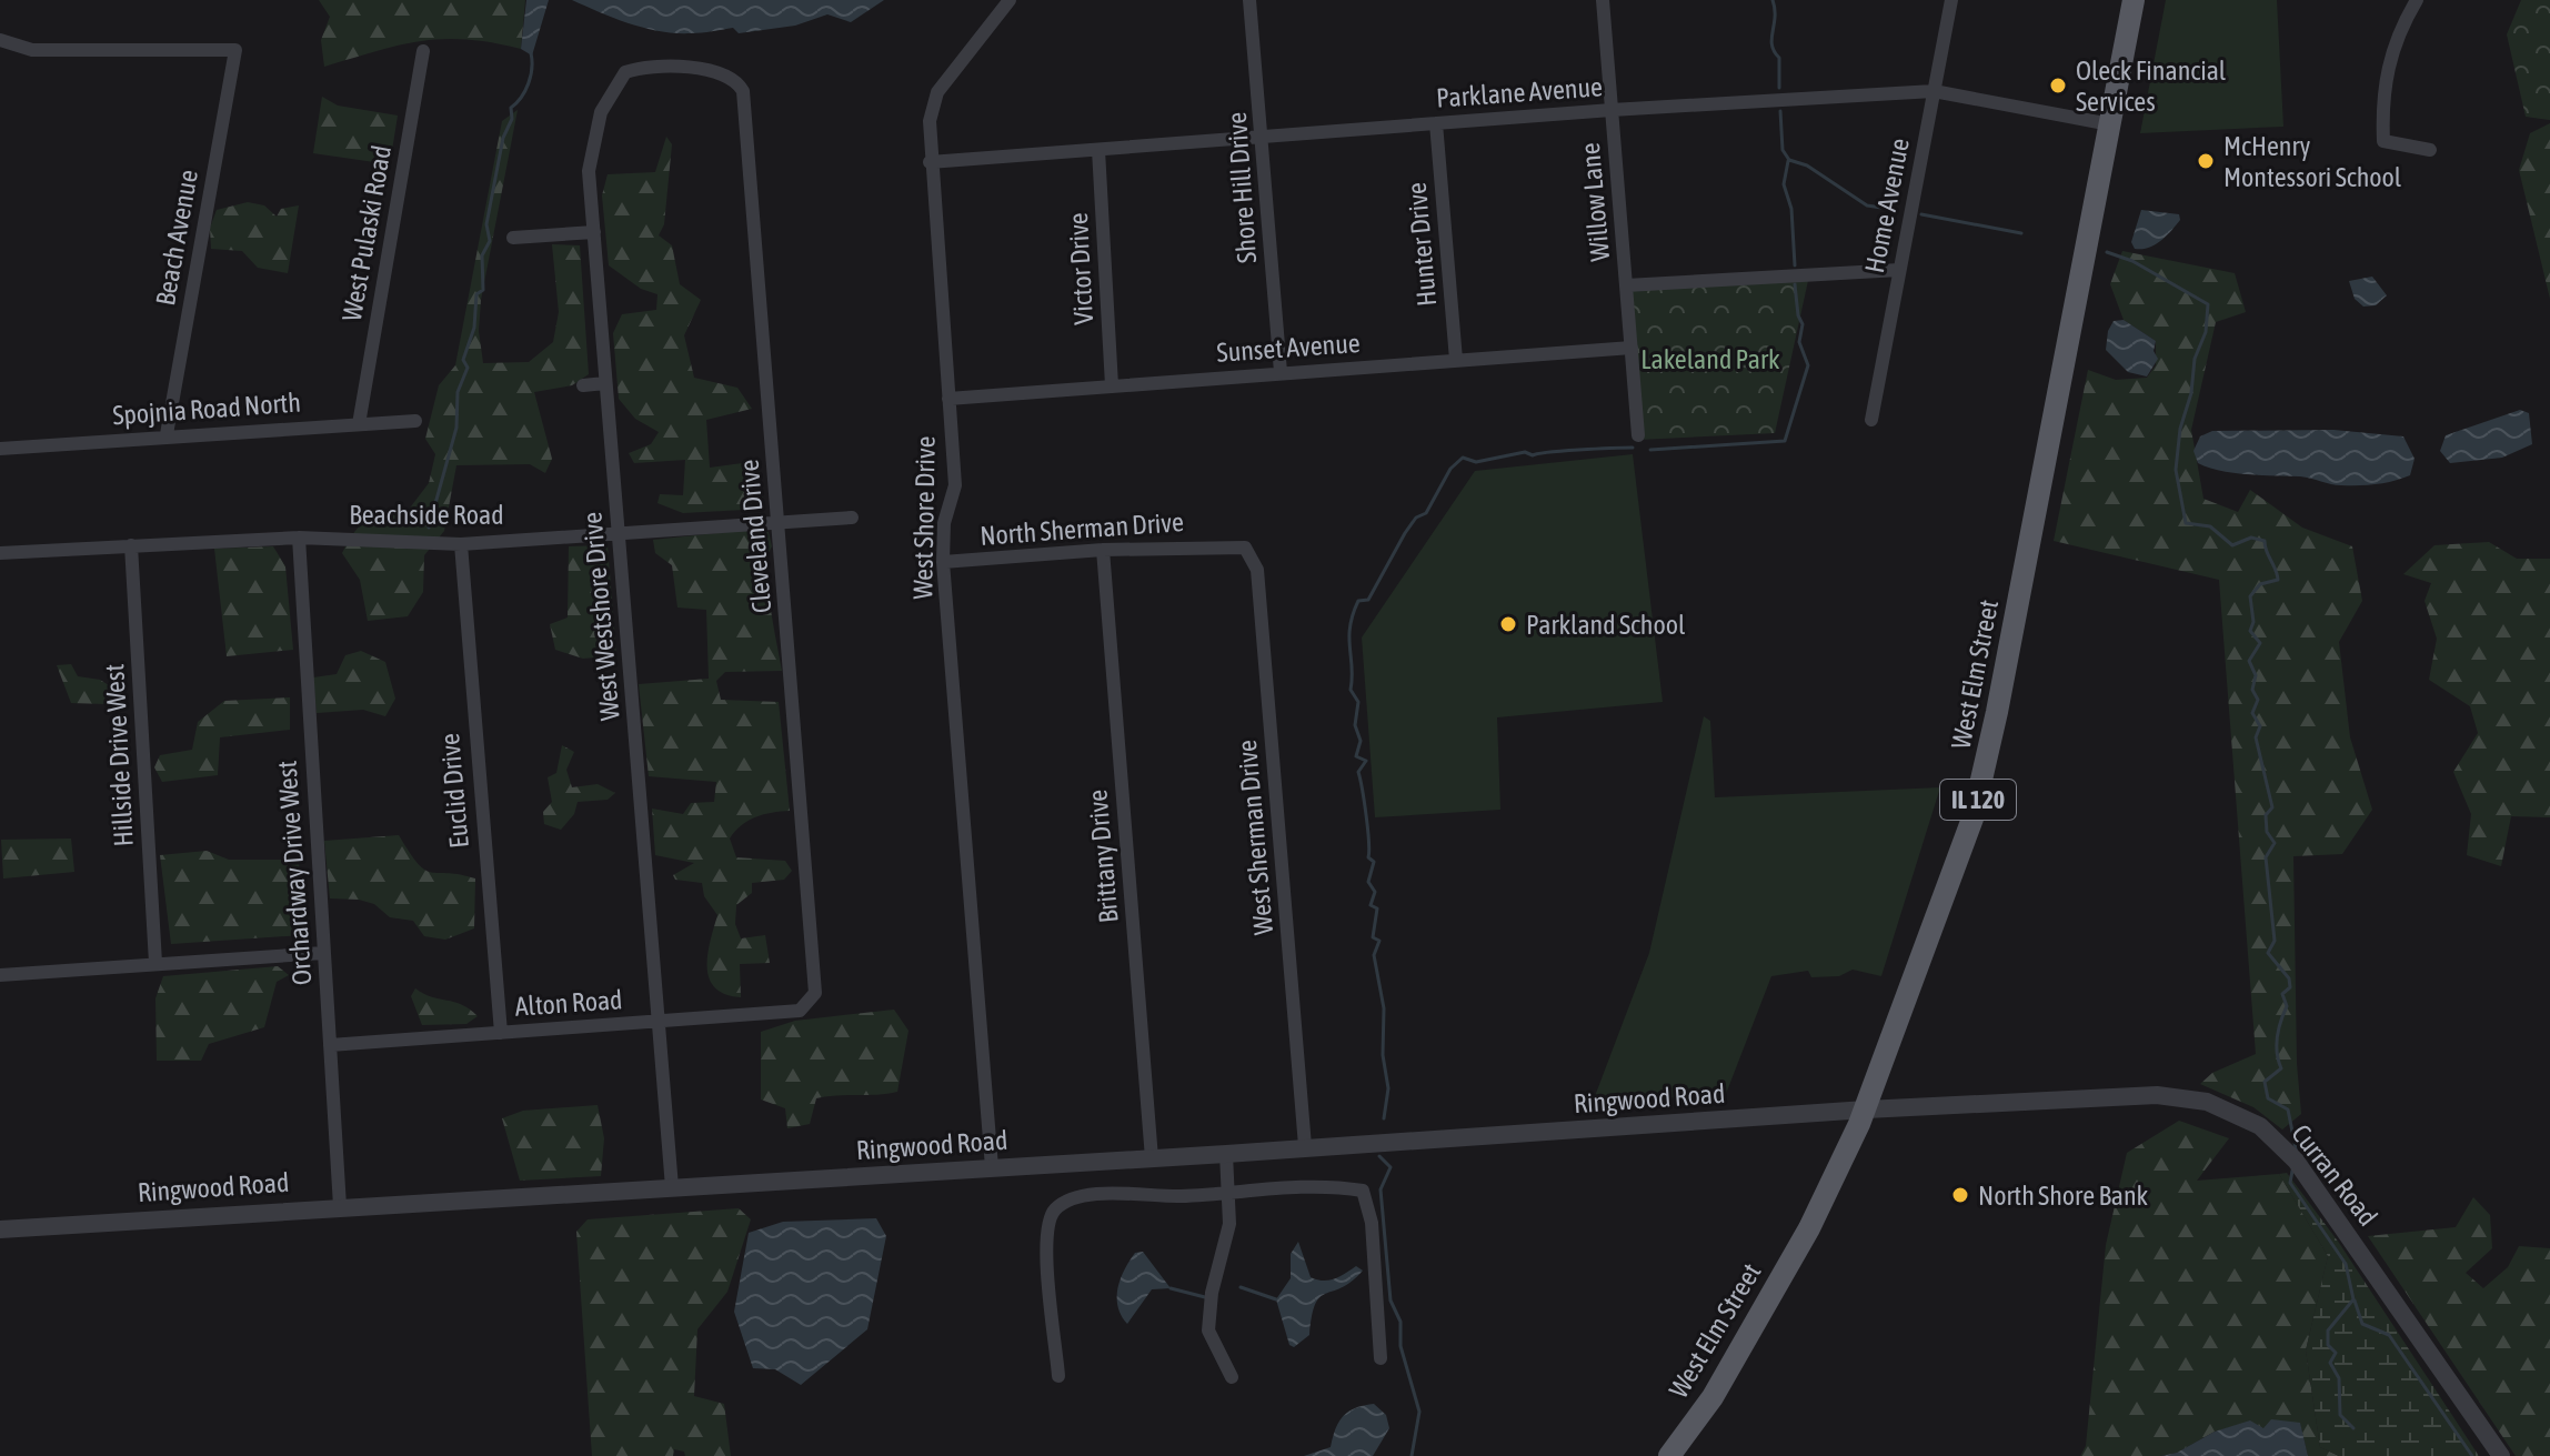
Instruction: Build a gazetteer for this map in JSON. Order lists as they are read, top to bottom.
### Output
{
  "streets": {
    "main road": ["West Elm Street", "IL 120"],
    "street": [
      "Parklane Avenue",
      "Shore Hill Drive",
      "Willow Lane",
      "Home Avenue",
      "West Pulaski Road",
      "Beach Avenue",
      "Hunter Drive",
      "Victor Drive",
      "Sunset Avenue",
      "Spojnia Road North",
      "Beachside Road",
      "West Shore Drive",
      "North Sherman Drive",
      "Cleveland Drive",
      "West Westshore Drive",
      "Hillside Drive West",
      "Euclid Drive",
      "West Sherman Drive",
      "Brittany Drive",
      "Orchardway Drive West",
      "Alton Road",
      "Ringwood Road",
      "Curran Road"
    ]
  },
  "crossings": [
    ["Parklane Avenue", "Shore Hill Drive"],
    ["Parklane Avenue", "Willow Lane"],
    ["Parklane Avenue", "Home Avenue"],
    ["Parklane Avenue", "Hunter Drive"],
    ["Parklane Avenue", "Victor Drive"],
    ["Parklane Avenue", "West Shore Drive"],
    ["Parklane Avenue", "West Elm Street"],
    ["Shore Hill Drive", "Sunset Avenue"],
    ["Willow Lane", "Sunset Avenue"],
    ["West Pulaski Road", "Spojnia Road North"],
    ["Beach Avenue", "Spojnia Road North"],
    ["Hunter Drive", "Sunset Avenue"],
    ["Victor Drive", "Sunset Avenue"],
    ["Sunset Avenue", "West Shore Drive"],
    ["Beachside Road", "Cleveland Drive"],
    ["Beachside Road", "West Westshore Drive"],
    ["Beachside Road", "Hillside Drive West"],
    ["Beachside Road", "Euclid Drive"],
    ["Beachside Road", "Orchardway Drive West"],
    ["West Shore Drive", "North Sherman Drive"],
    ["West Shore Drive", "Ringwood Road"],
    ["North Sherman Drive", "West Sherman Drive"],
    ["North Sherman Drive", "Brittany Drive"],
    ["Cleveland Drive", "West Westshore Drive"],
    ["Cleveland Drive", "Alton Road"],
    ["West Westshore Drive", "Alton Road"],
    ["West Westshore Drive", "Ringwood Road"],
    ["West Elm Street", "Ringwood Road"],
    ["West Elm Street", "Curran Road"],
    ["Euclid Drive", "Alton Road"],
    ["West Sherman Drive", "Ringwood Road"],
    ["Brittany Drive", "Ringwood Road"],
    ["Orchardway Drive West", "Alton Road"],
    ["Orchardway Drive West", "Ringwood Road"],
    ["Ringwood Road", "Curran Road"]
  ],
  "parks": ["Lakeland Park"],
  "places": [
    "Oleck Financial Services",
    "McHenry Montessori School",
    "Parkland School",
    "North Shore Bank"
  ]
}
